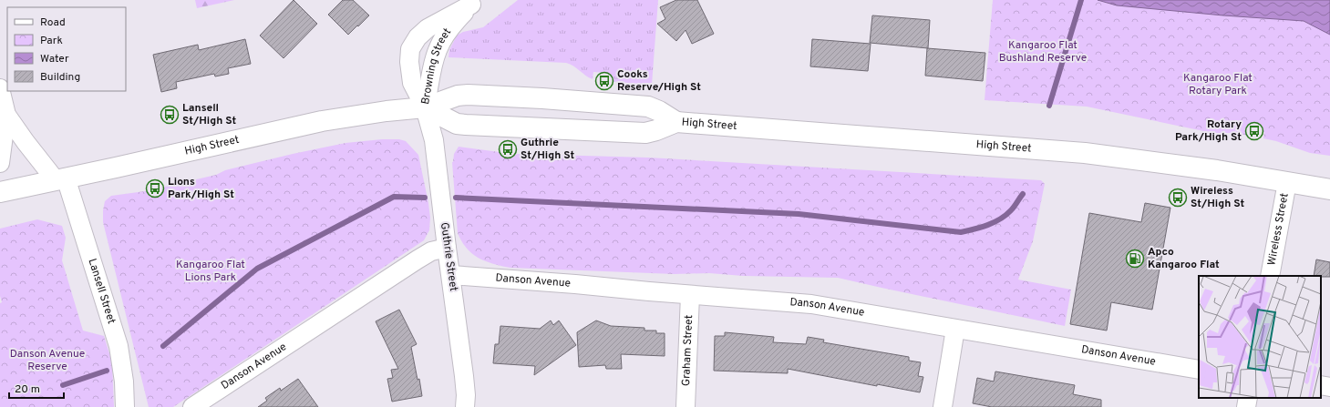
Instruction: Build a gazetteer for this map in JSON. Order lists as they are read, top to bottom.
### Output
{
  "streets": {
    "highway": ["High Street"],
    "street": [
      "Browning Street",
      "Wireless Street",
      "Guthrie Street",
      "Danson Avenue",
      "Lansell Street",
      "Graham Street"
    ]
  },
  "crossings": [
    ["Browning Street", "High Street"],
    ["Browning Street", "Guthrie Street"],
    ["High Street", "Wireless Street"],
    ["High Street", "Guthrie Street"],
    ["High Street", "Lansell Street"],
    ["Guthrie Street", "Danson Avenue"],
    ["Danson Avenue", "Graham Street"]
  ],
  "parks": [
    "Kangaroo Flat Bushland Reserve",
    "Kangaroo Flat Rotary Park",
    "Kangaroo Flat Lions Park",
    "Danson Avenue Reserve"
  ],
  "places": {
    "bus stop": [
      "Cooks Reserve/High St",
      "Lansell St/High St",
      "Rotary Park/High St",
      "Guthrie St/High St",
      "Lions Park/High St",
      "Wireless St/High St"
    ],
    "fuel station": ["Apco Kangaroo Flat"]
  },
  "legend": [
    "Road",
    "Park",
    "Water",
    "Building"
  ],
  "scale_bar": "20 m"
}
